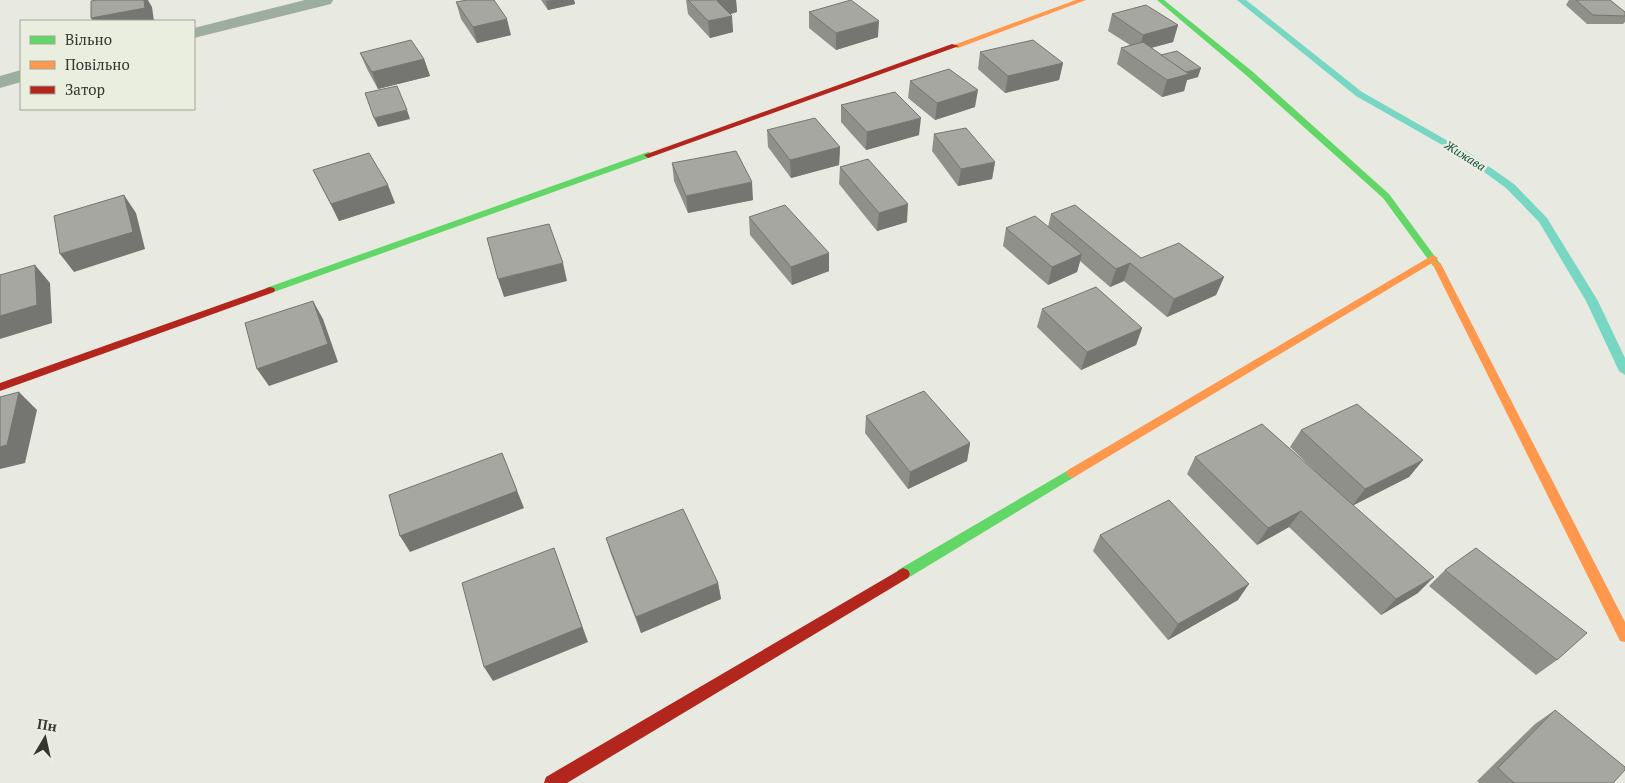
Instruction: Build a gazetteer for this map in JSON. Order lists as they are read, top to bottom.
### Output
{
  "water": ["Жижава"],
  "legend": ["Вільно", "Повільно", "Затор"],
  "north": "top"
}
